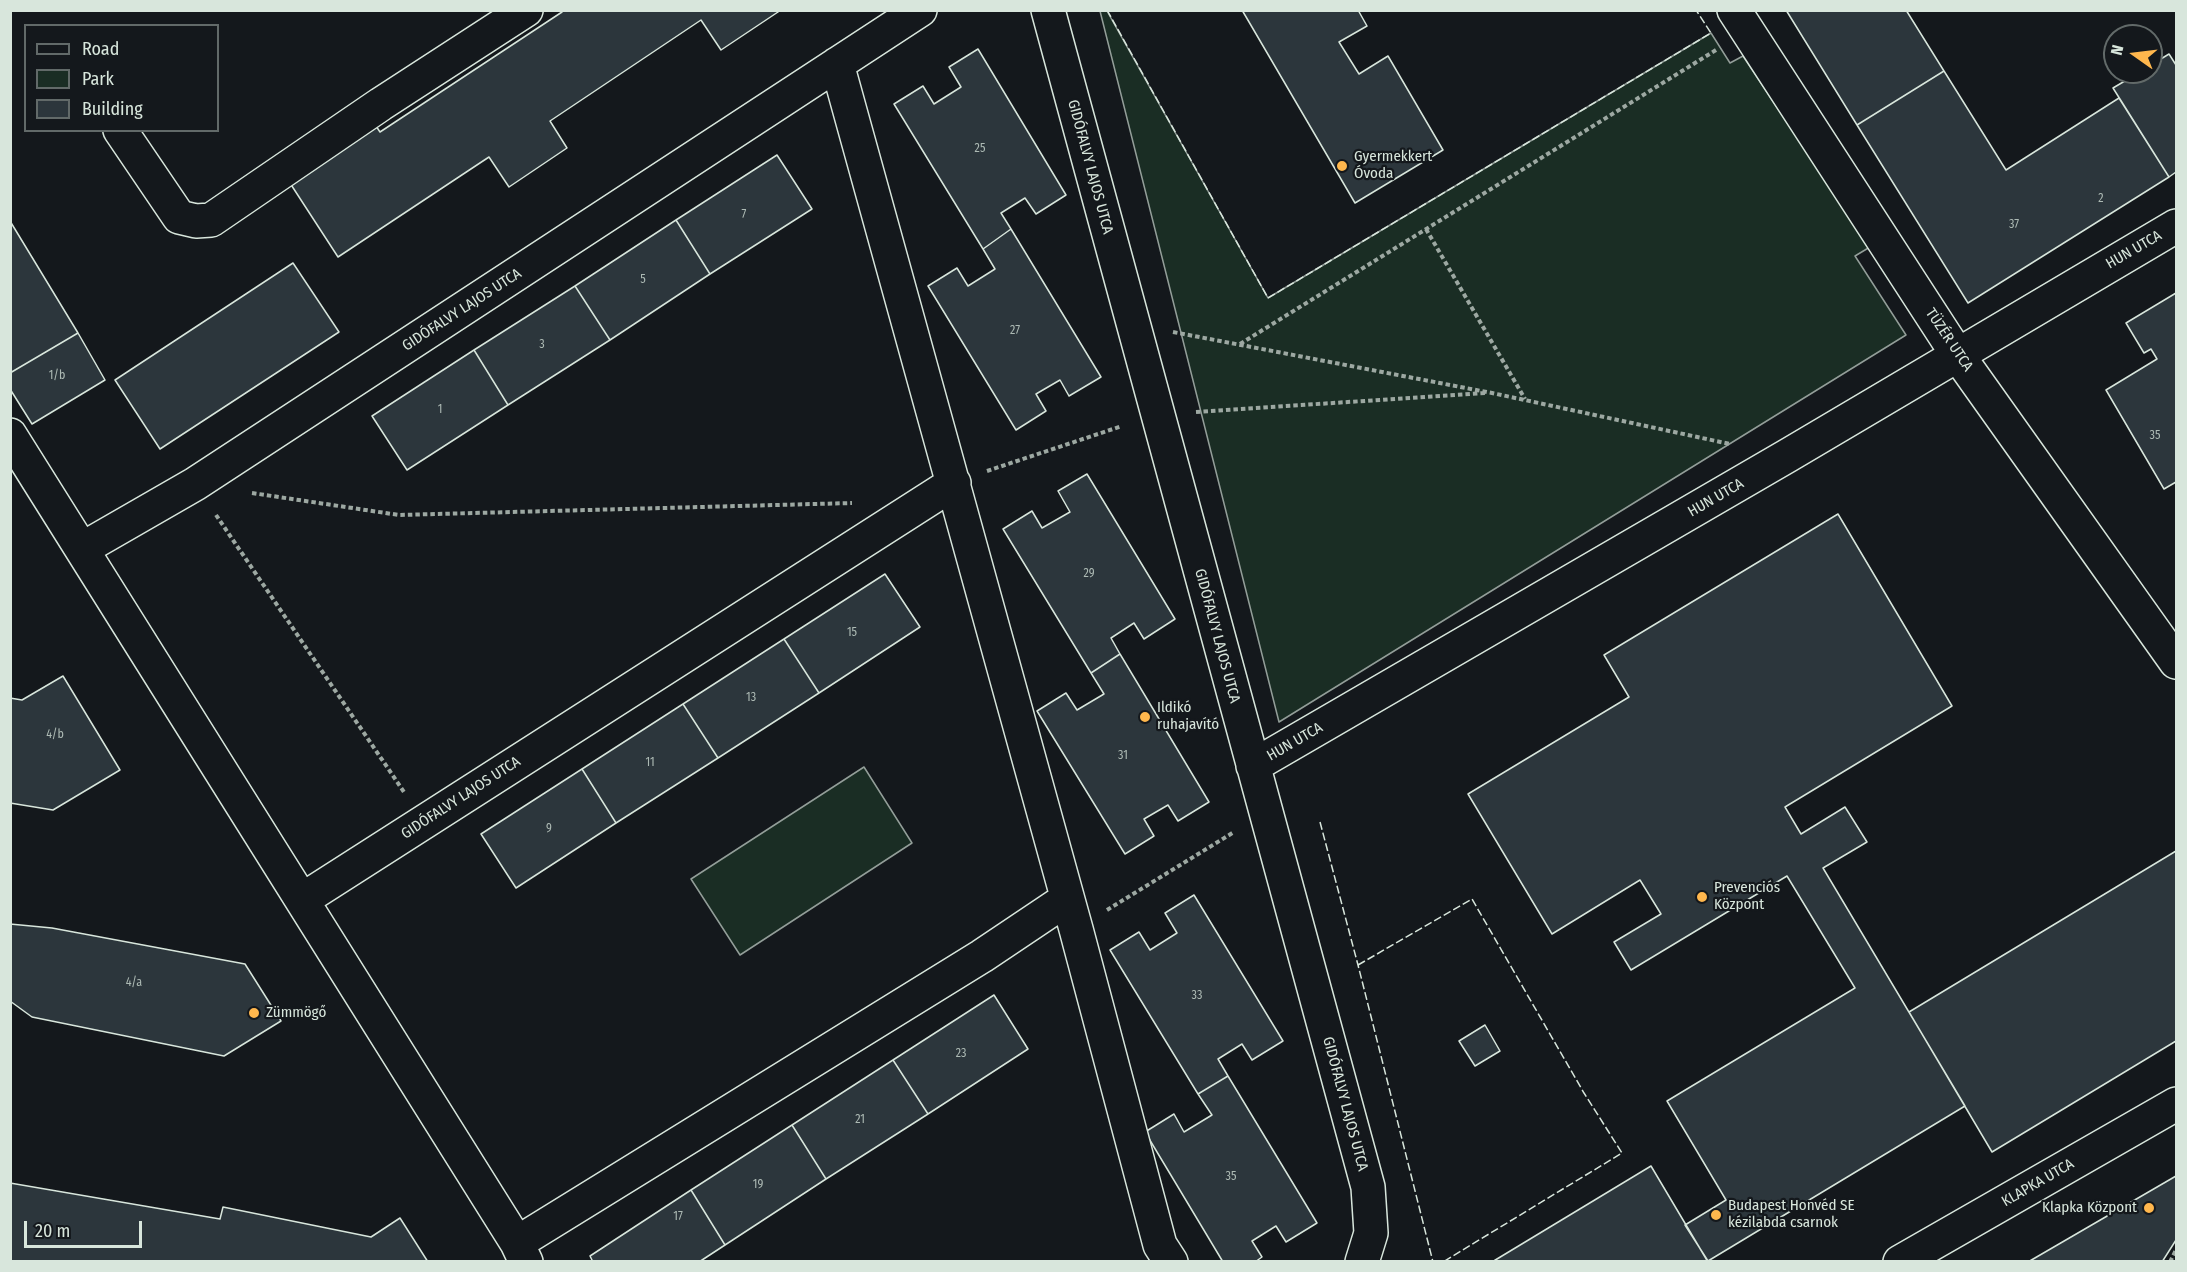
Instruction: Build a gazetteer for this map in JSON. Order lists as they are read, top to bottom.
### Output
{
  "streets": {
    "street": [
      "GIDÓFALVY LAJOS UTCA",
      "HUN UTCA",
      "TÜZÉR UTCA",
      "KLAPKA UTCA"
    ]
  },
  "crossings": [
    ["GIDÓFALVY LAJOS UTCA", "HUN UTCA"],
    ["HUN UTCA", "TÜZÉR UTCA"]
  ],
  "places": [
    "Gyermekkert Óvoda",
    "Ildikó ruhajavító",
    "Prevenciós Központ",
    "Zümmögő",
    "Klapka Központ",
    "Budapest Honvéd SE kézilabda csarnok"
  ],
  "house_numbers": [
    "25",
    "2",
    "7",
    "37",
    "5",
    "27",
    "3",
    "1/b",
    "1",
    "35",
    "29",
    "15",
    "13",
    "4/b",
    "31",
    "11",
    "9",
    "4/a",
    "33",
    "23",
    "21",
    "35",
    "19",
    "17"
  ],
  "legend": ["Road", "Park", "Building"],
  "scale_bar": "20 m",
  "north": "left"
}
